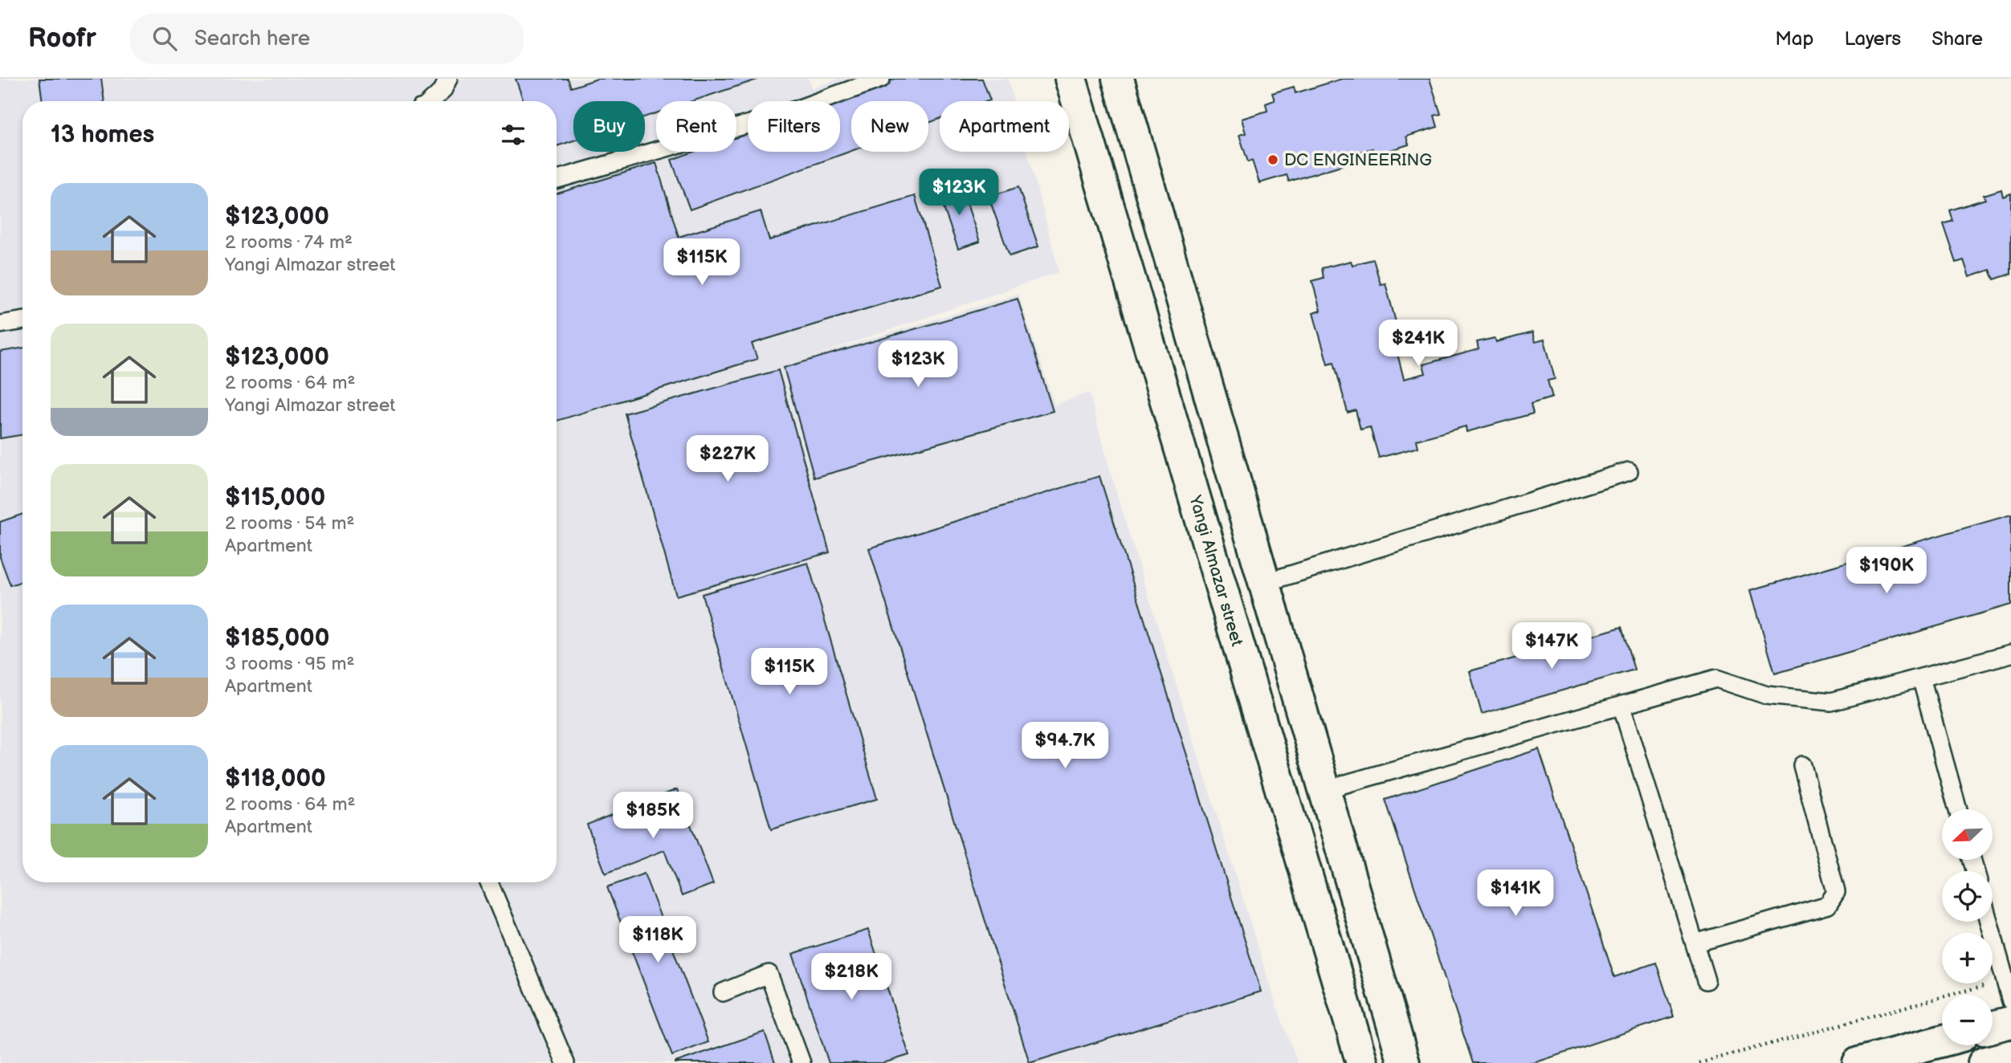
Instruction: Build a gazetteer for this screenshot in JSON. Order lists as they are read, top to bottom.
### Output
{
  "streets": {
    "main road": ["Yangi Almazar street"]
  },
  "places": ["DC ENGINEERING"],
  "north": "bottom left",
  "page": {
    "header": "Roofr",
    "search": "Search here",
    "nav": ["Map", "Layers", "Share"],
    "chip": [
      "Buy",
      "Rent",
      "Filters",
      "New",
      "Apartment"
    ],
    "heading": "13 homes",
    "price": [
      "$123K",
      "$115K",
      "$241K",
      "$123K",
      "$227K",
      "$190K",
      "$147K",
      "$115K",
      "$94.7K",
      "$185K",
      "$141K",
      "$118K",
      "$218K"
    ],
    "list": [
      {
        "name": "$123,000",
        "note": "2 rooms · 74 m² · Yangi Almazar street"
      },
      {
        "name": "$123,000",
        "note": "2 rooms · 64 m² · Yangi Almazar street"
      },
      {
        "name": "$115,000",
        "note": "2 rooms · 54 m² · Apartment"
      },
      {
        "name": "$185,000",
        "note": "3 rooms · 95 m² · Apartment"
      },
      {
        "name": "$118,000",
        "note": "2 rooms · 64 m² · Apartment"
      }
    ],
    "map_buttons": ["+", "−"]
  }
}
